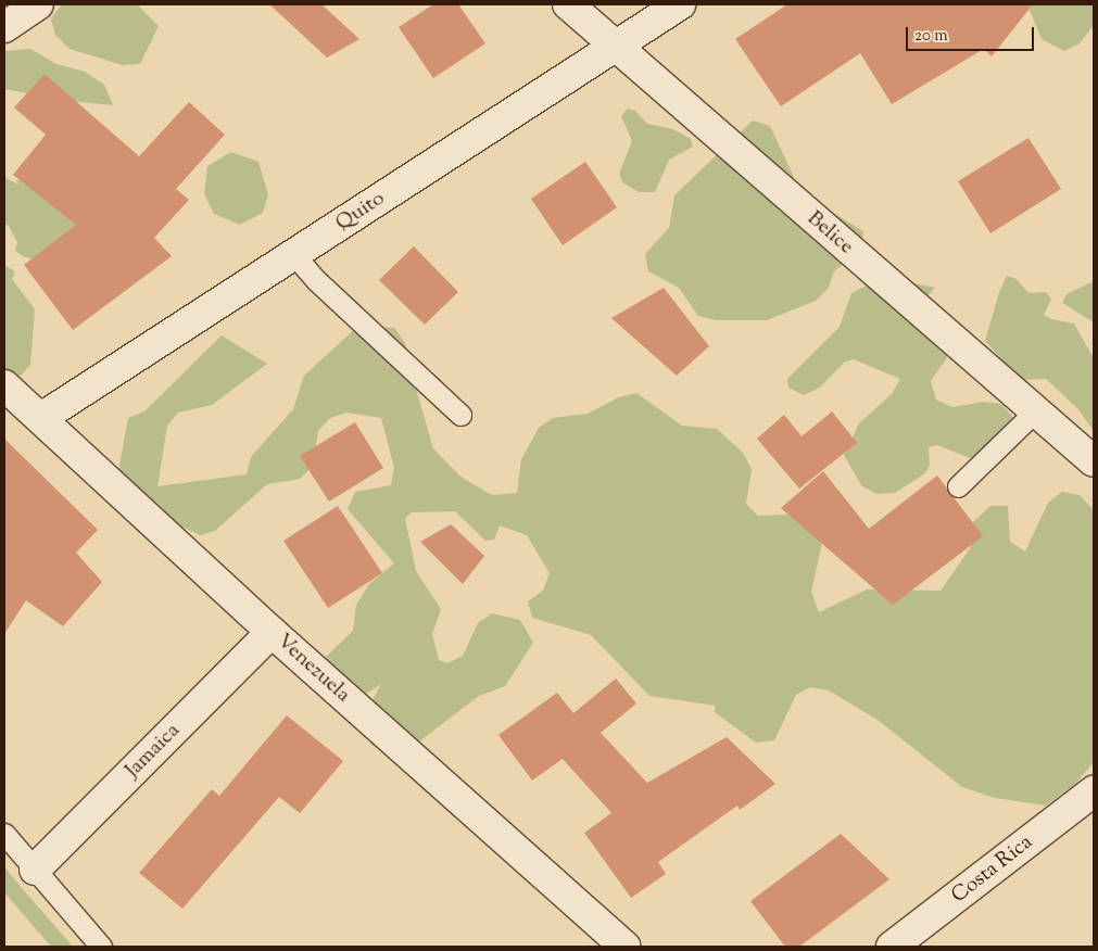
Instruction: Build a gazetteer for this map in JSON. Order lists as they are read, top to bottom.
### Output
{
  "streets": {
    "street": [
      "Quito",
      "Belice",
      "Venezuela",
      "Jamaica",
      "Costa Rica"
    ]
  },
  "crossings": [
    ["Quito", "Belice"],
    ["Quito", "Venezuela"],
    ["Venezuela", "Jamaica"]
  ],
  "scale_bar": "20 m"
}
